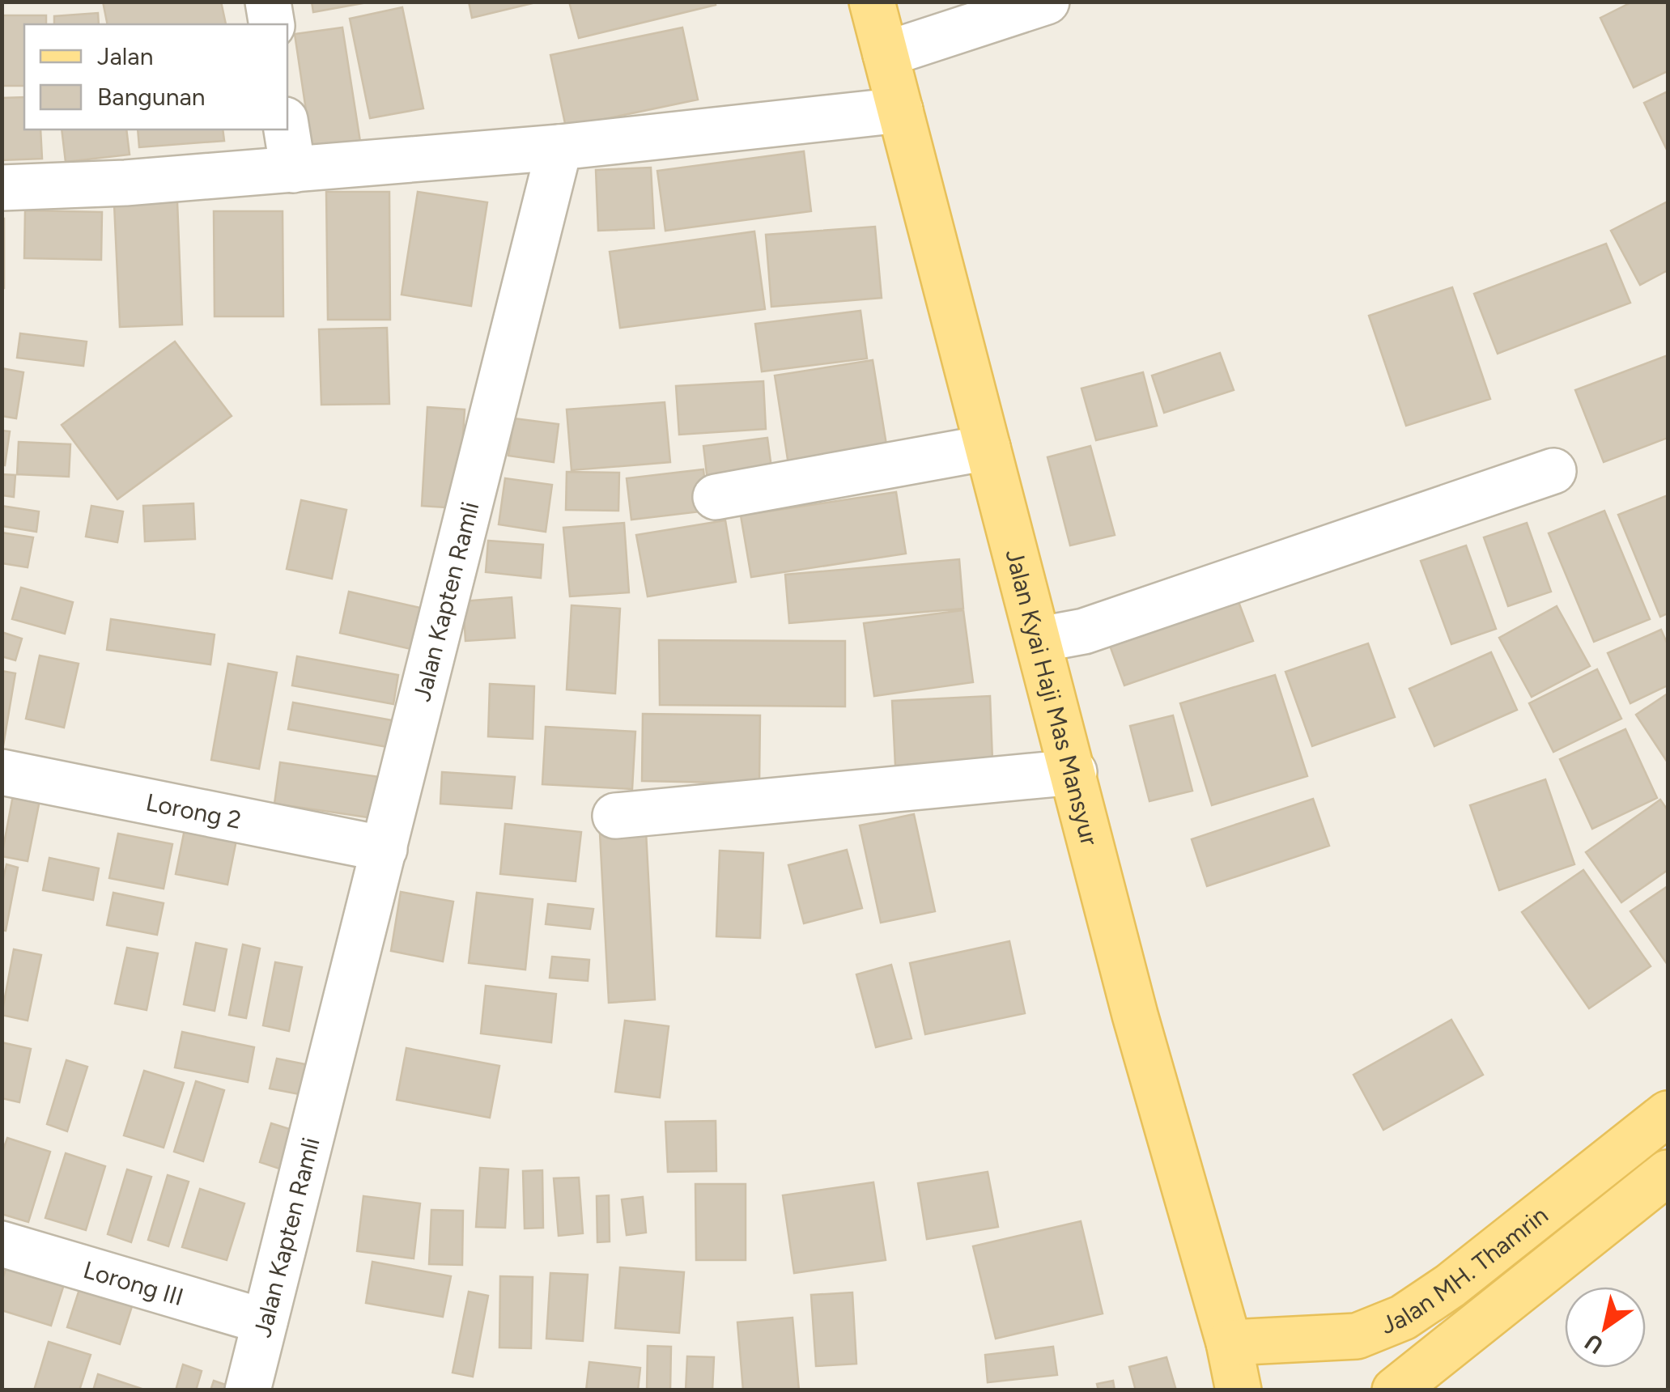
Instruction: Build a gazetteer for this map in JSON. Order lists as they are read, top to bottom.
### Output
{
  "streets": {
    "main road": ["Jalan Kyai Haji Mas Mansyur", "Jalan MH. Thamrin"],
    "street": ["Jalan Kapten Ramli", "Lorong 2", "Lorong III"]
  },
  "crossings": [
    ["Jalan Kapten Ramli", "Lorong 2"],
    ["Jalan Kapten Ramli", "Lorong III"],
    ["Jalan Kyai Haji Mas Mansyur", "Jalan MH. Thamrin"]
  ],
  "legend": ["Jalan", "Bangunan"],
  "north": "bottom left"
}
